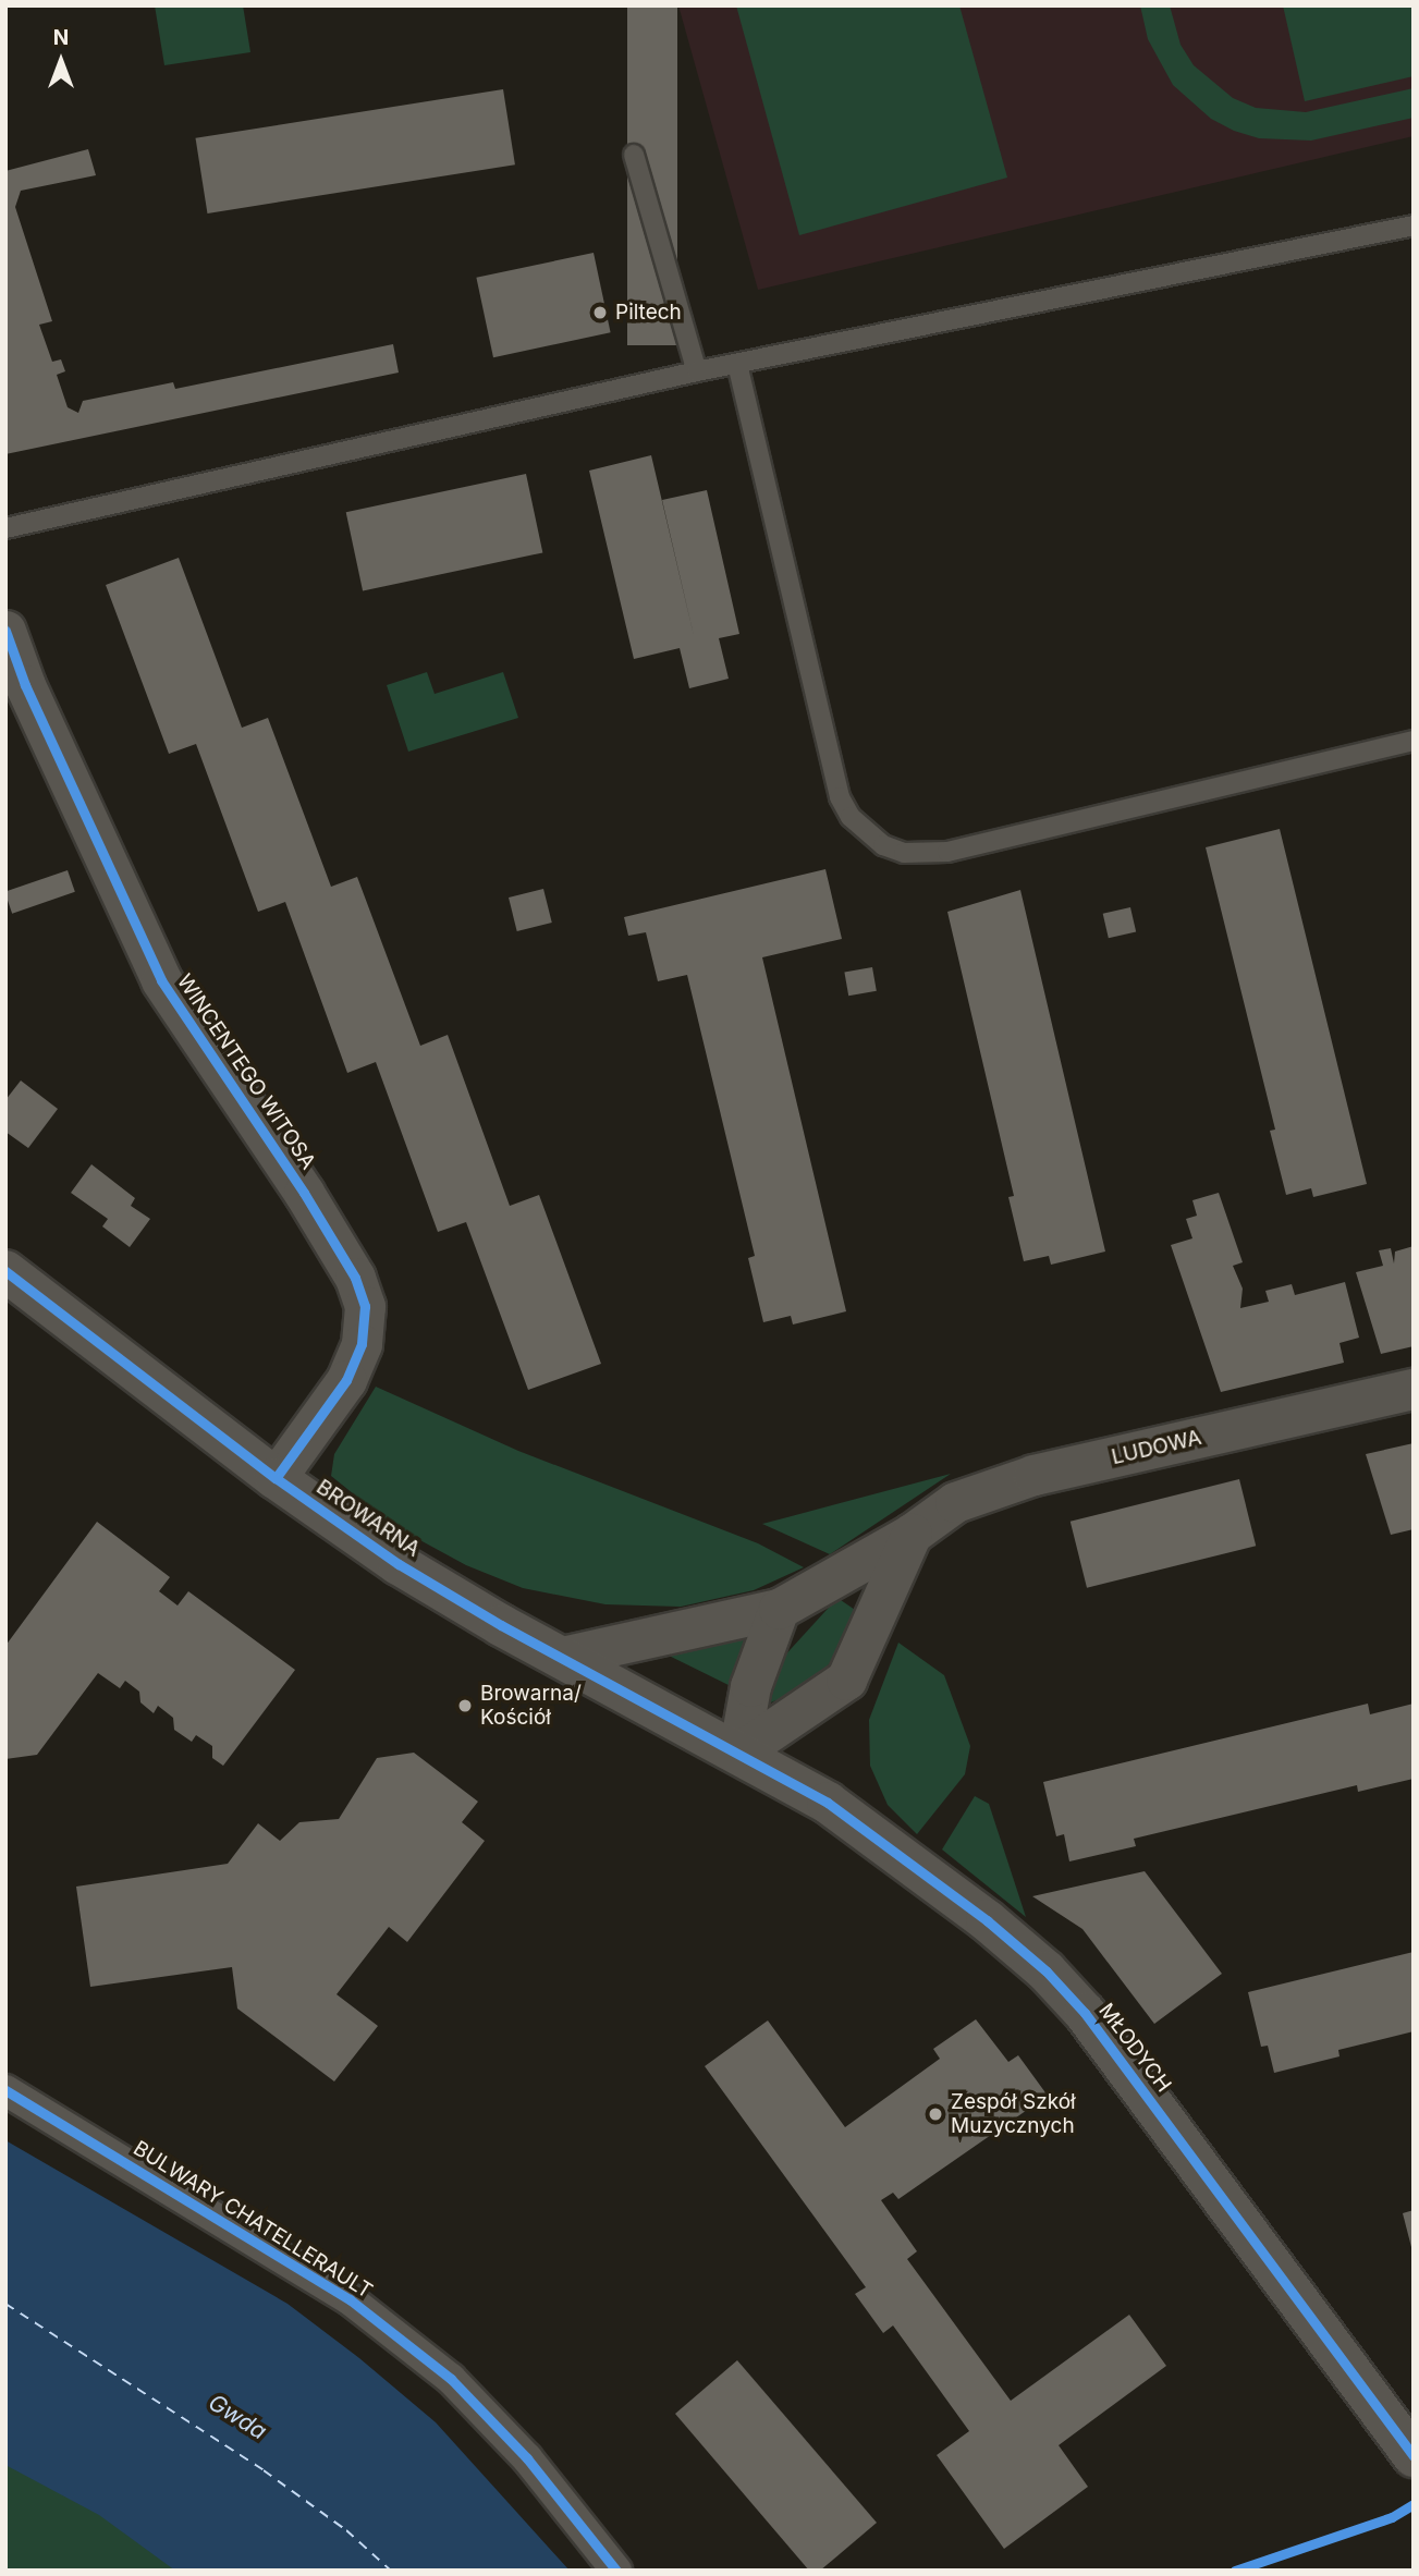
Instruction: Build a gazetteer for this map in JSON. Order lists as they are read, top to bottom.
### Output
{
  "streets": {
    "street": [
      "WINCENTEGO WITOSA",
      "LUDOWA",
      "BROWARNA",
      "MŁODYCH",
      "BULWARY CHATELLERAULT"
    ]
  },
  "crossings": [
    ["WINCENTEGO WITOSA", "BROWARNA"],
    ["LUDOWA", "BROWARNA"],
    ["BROWARNA", "MŁODYCH"]
  ],
  "water": ["Gwda"],
  "places": ["Piltech", "Browarna/ Kościół", "Zespół Szkół Muzycznych"],
  "north": "top"
}
